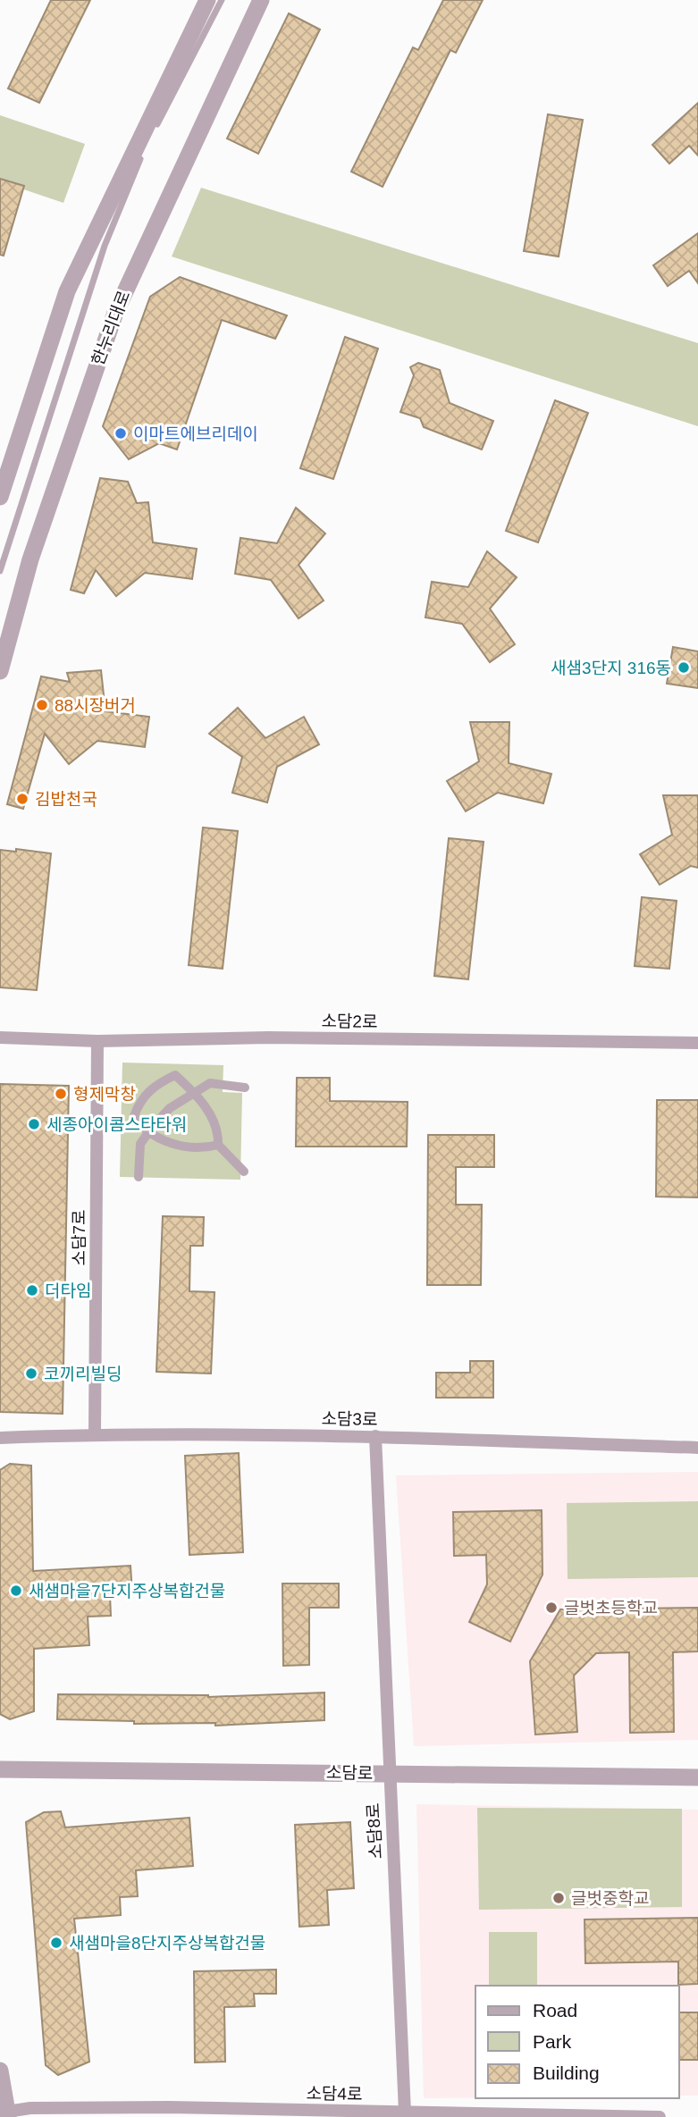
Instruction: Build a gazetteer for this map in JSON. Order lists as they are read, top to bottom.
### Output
{
  "streets": {
    "street": [
      "한누리대로",
      "소담2로",
      "소담7로",
      "소담3로",
      "소담로",
      "소담8로",
      "소담4로"
    ]
  },
  "crossings": [
    ["소담2로", "소담7로"],
    ["소담7로", "소담3로"],
    ["소담3로", "소담8로"],
    ["소담로", "소담8로"],
    ["소담8로", "소담4로"]
  ],
  "places": [
    "이마트에브리데이",
    "새샘3단지 316동",
    "88시장버거",
    "김밥천국",
    "형제막창",
    "세종아이콤스타타워",
    "더타임",
    "코끼리빌딩",
    "새샘마을7단지주상복합건물",
    "글벗초등학교",
    "글벗중학교",
    "새샘마을8단지주상복합건물"
  ],
  "legend": ["Road", "Park", "Building"]
}
